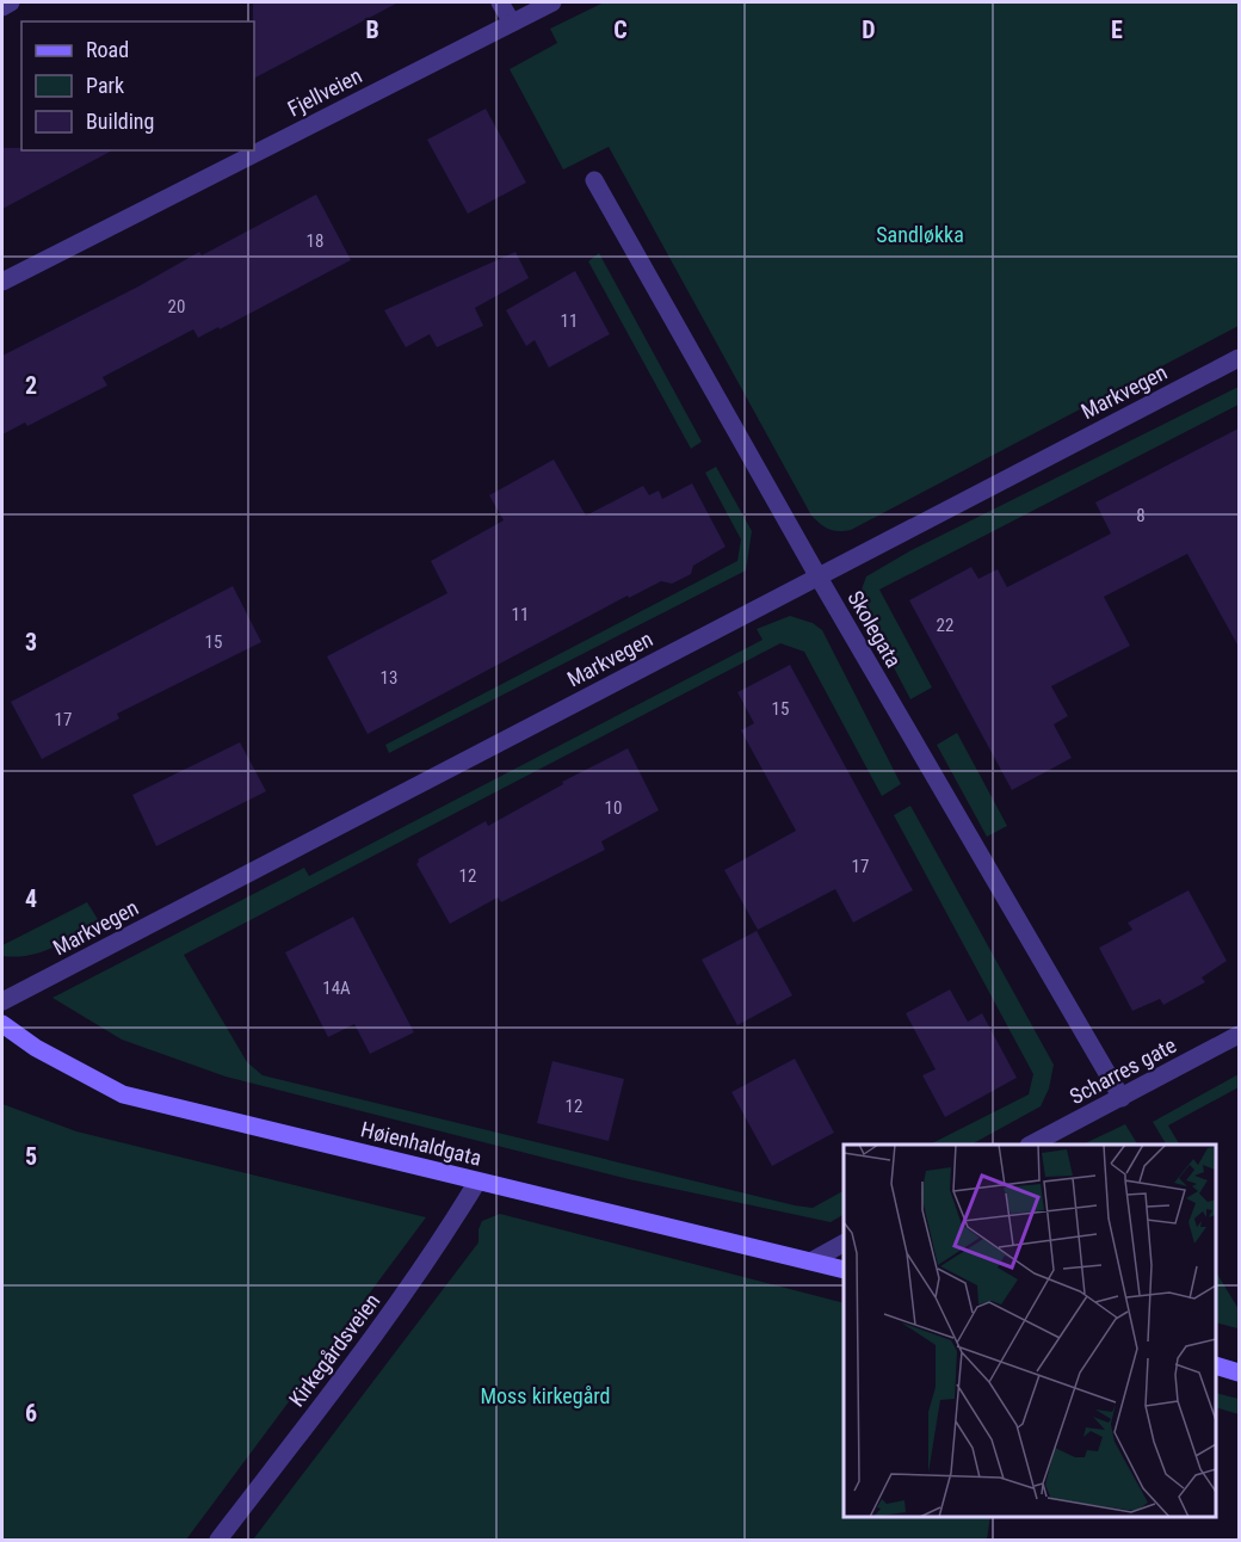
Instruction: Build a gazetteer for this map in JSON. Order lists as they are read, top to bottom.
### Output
{
  "streets": {
    "street": [
      "Fjellveien",
      "Markvegen",
      "Skolegata",
      "Scharres gate",
      "Høienhaldgata",
      "Kirkegårdsveien"
    ]
  },
  "crossings": [
    ["Markvegen", "Skolegata"],
    ["Skolegata", "Scharres gate"],
    ["Høienhaldgata", "Kirkegårdsveien"]
  ],
  "parks": ["Sandløkka", "Moss kirkegård"],
  "house_numbers": [
    "18",
    "20",
    "11",
    "8",
    "11",
    "22",
    "15",
    "13",
    "15",
    "17",
    "10",
    "17",
    "12",
    "14A",
    "12"
  ],
  "legend": ["Road", "Park", "Building"],
  "grid": {
    "columns": [
      "B",
      "C",
      "D",
      "E"
    ],
    "rows": [
      "2",
      "3",
      "4",
      "5",
      "6"
    ]
  }
}
